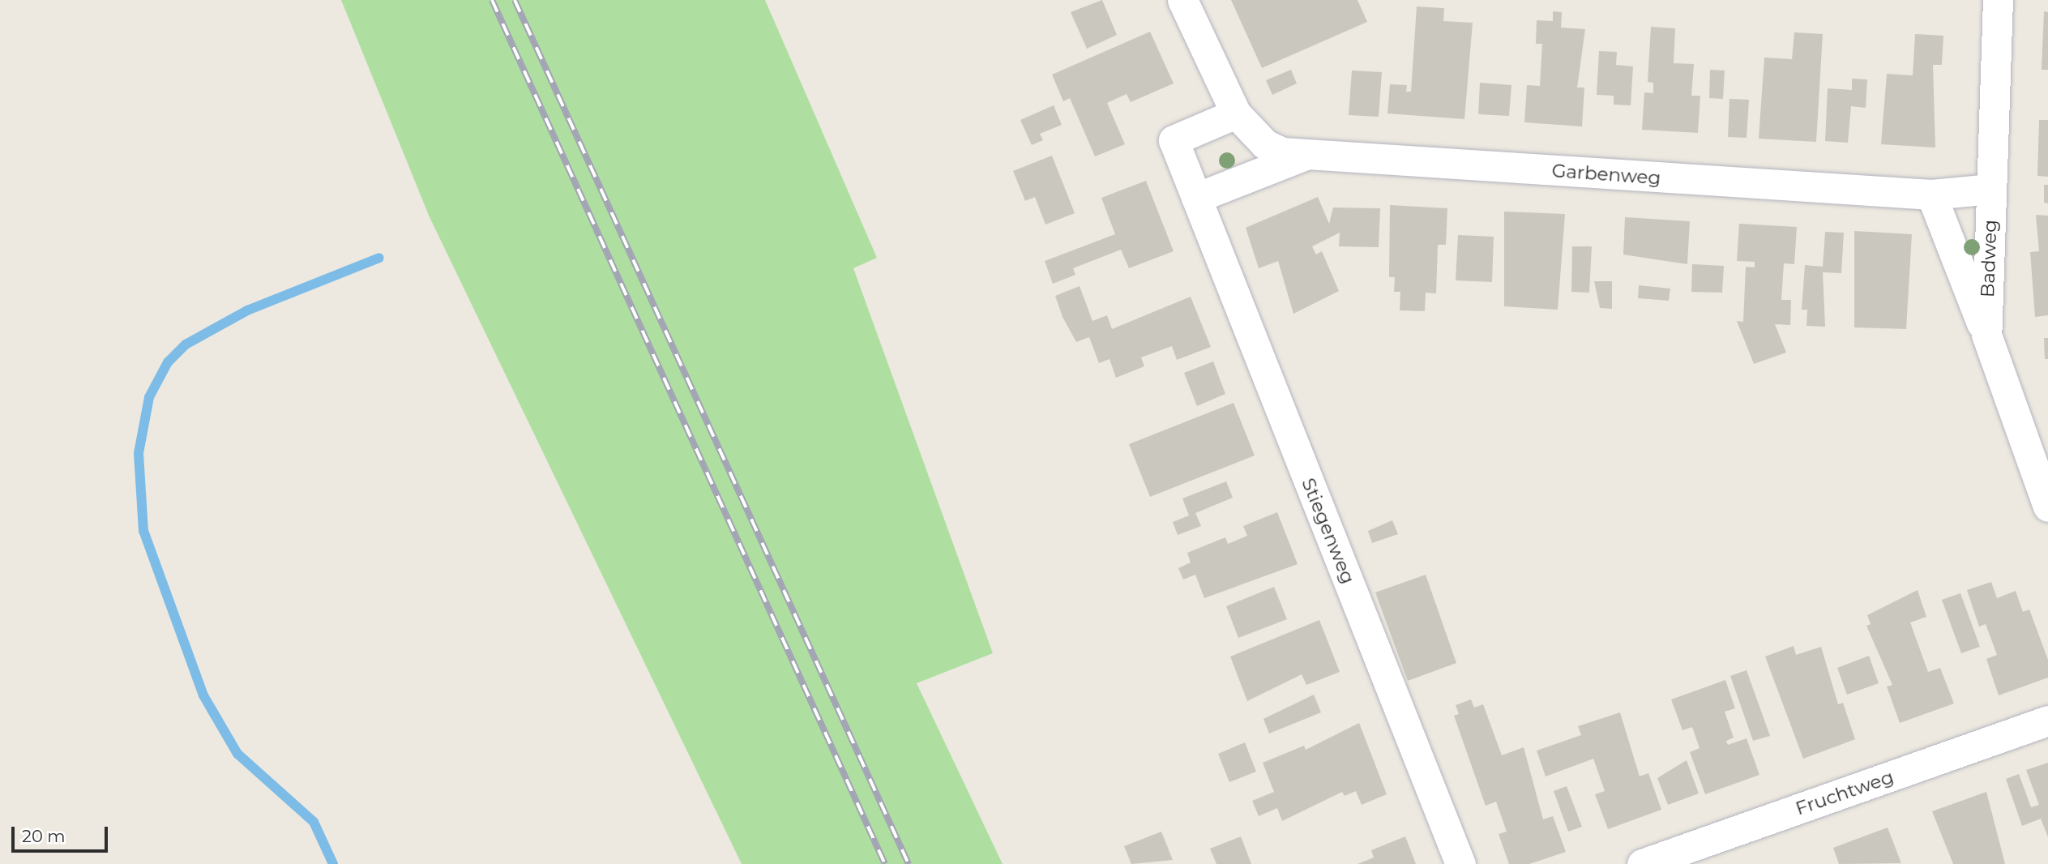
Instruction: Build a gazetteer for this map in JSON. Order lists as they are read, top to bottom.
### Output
{
  "streets": {
    "street": [
      "Garbenweg",
      "Badweg",
      "Stiegenweg",
      "Fruchtweg"
    ]
  },
  "crossings": [
    ["Garbenweg", "Badweg"],
    ["Garbenweg", "Stiegenweg"]
  ],
  "scale_bar": "20 m"
}
